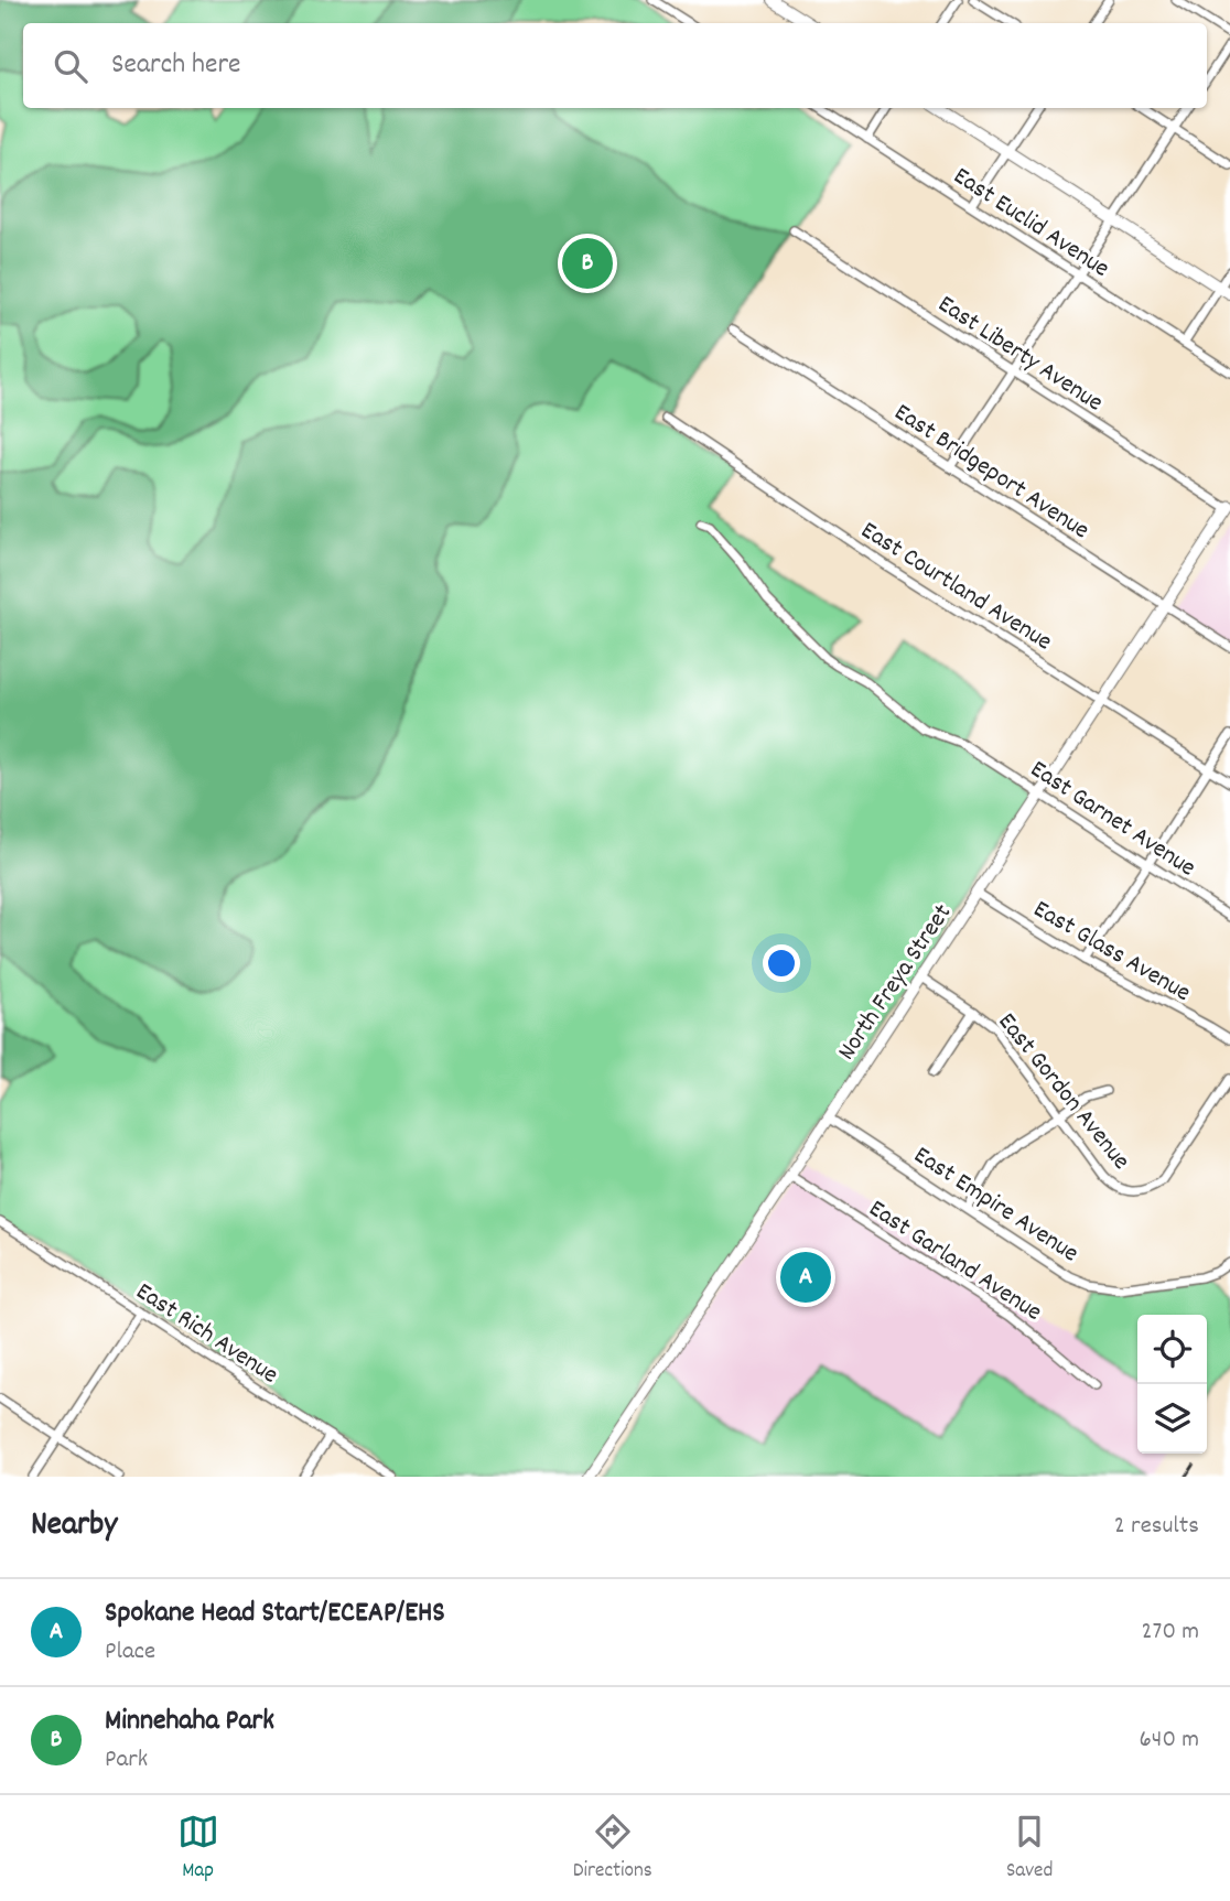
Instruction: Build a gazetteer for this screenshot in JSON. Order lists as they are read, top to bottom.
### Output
{
  "streets": {
    "street": [
      "East Euclid Avenue",
      "East Liberty Avenue",
      "East Bridgeport Avenue",
      "East Courtland Avenue",
      "East Garnet Avenue",
      "East Glass Avenue",
      "North Freya Street",
      "East Gordon Avenue",
      "East Empire Avenue",
      "East Garland Avenue",
      "East Rich Avenue"
    ]
  },
  "crossings": [
    ["East Liberty Avenue", "North Freya Street"],
    ["East Bridgeport Avenue", "North Freya Street"],
    ["East Courtland Avenue", "North Freya Street"],
    ["East Garnet Avenue", "North Freya Street"],
    ["East Glass Avenue", "North Freya Street"],
    ["North Freya Street", "East Gordon Avenue"],
    ["North Freya Street", "East Empire Avenue"],
    ["North Freya Street", "East Garland Avenue"]
  ],
  "page": {
    "search": "Search here",
    "pins": ["B", "A"],
    "heading": ["Nearby", "2 results"],
    "list": [
      {
        "mark": "A",
        "name": "Spokane Head Start/ECEAP/EHS",
        "note": "Place",
        "value": "270 m"
      },
      {
        "mark": "B",
        "name": "Minnehaha Park",
        "note": "Park",
        "value": "640 m"
      }
    ],
    "nav": ["Map", "Directions", "Saved"]
  }
}
